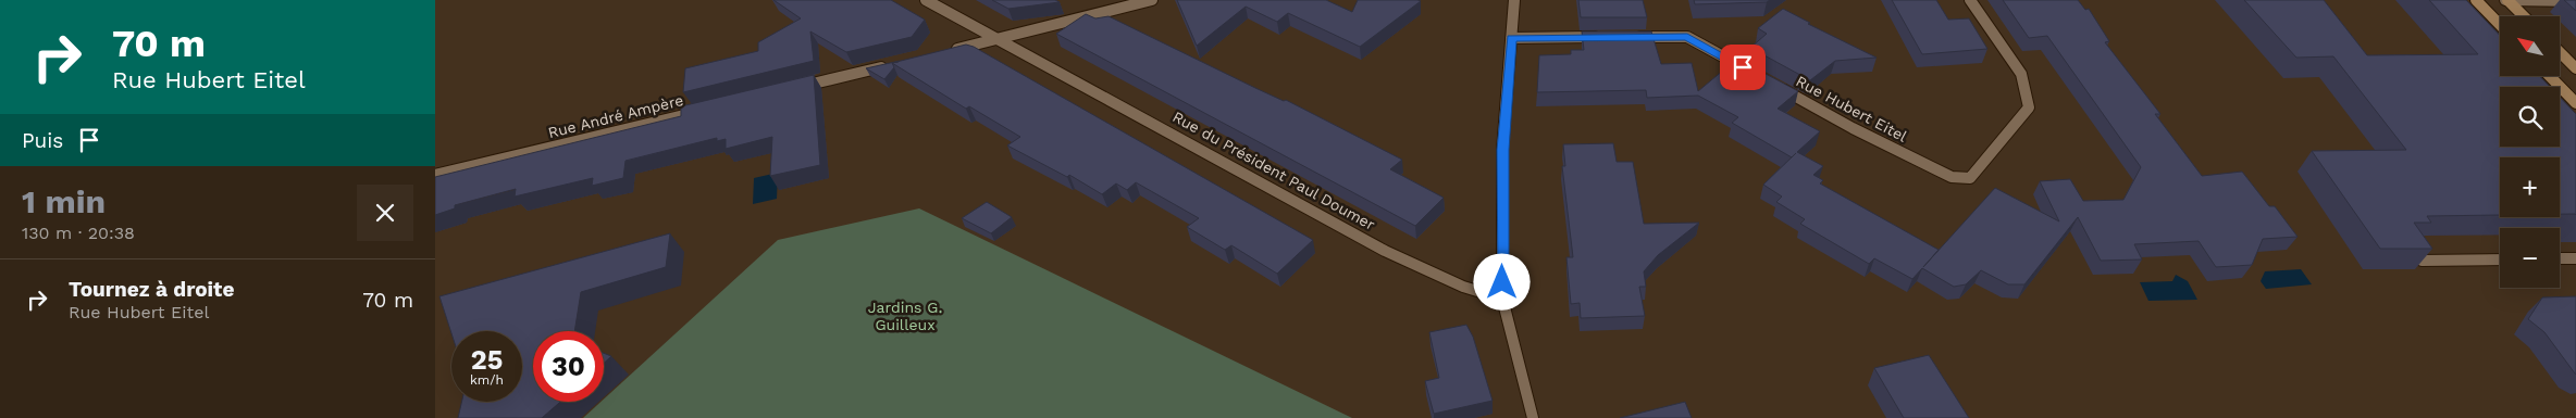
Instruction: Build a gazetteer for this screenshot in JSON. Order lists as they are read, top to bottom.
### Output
{
  "streets": {
    "street": ["Rue Hubert Eitel", "Rue André Ampère", "Rue du Président Paul Doumer"]
  },
  "parks": ["Jardins G. Guilleux"],
  "north": "top left",
  "page": {
    "turn": ["70 m", "Rue Hubert Eitel"],
    "map_buttons": ["+", "−"],
    "then": "Puis",
    "heading": ["1 min", "130 m · 20:38"],
    "list": [
      {
        "name": "Tournez à droite",
        "note": "Rue Hubert Eitel",
        "value": "70 m"
      }
    ],
    "speed": "25 km/h",
    "limit": "30"
  }
}
